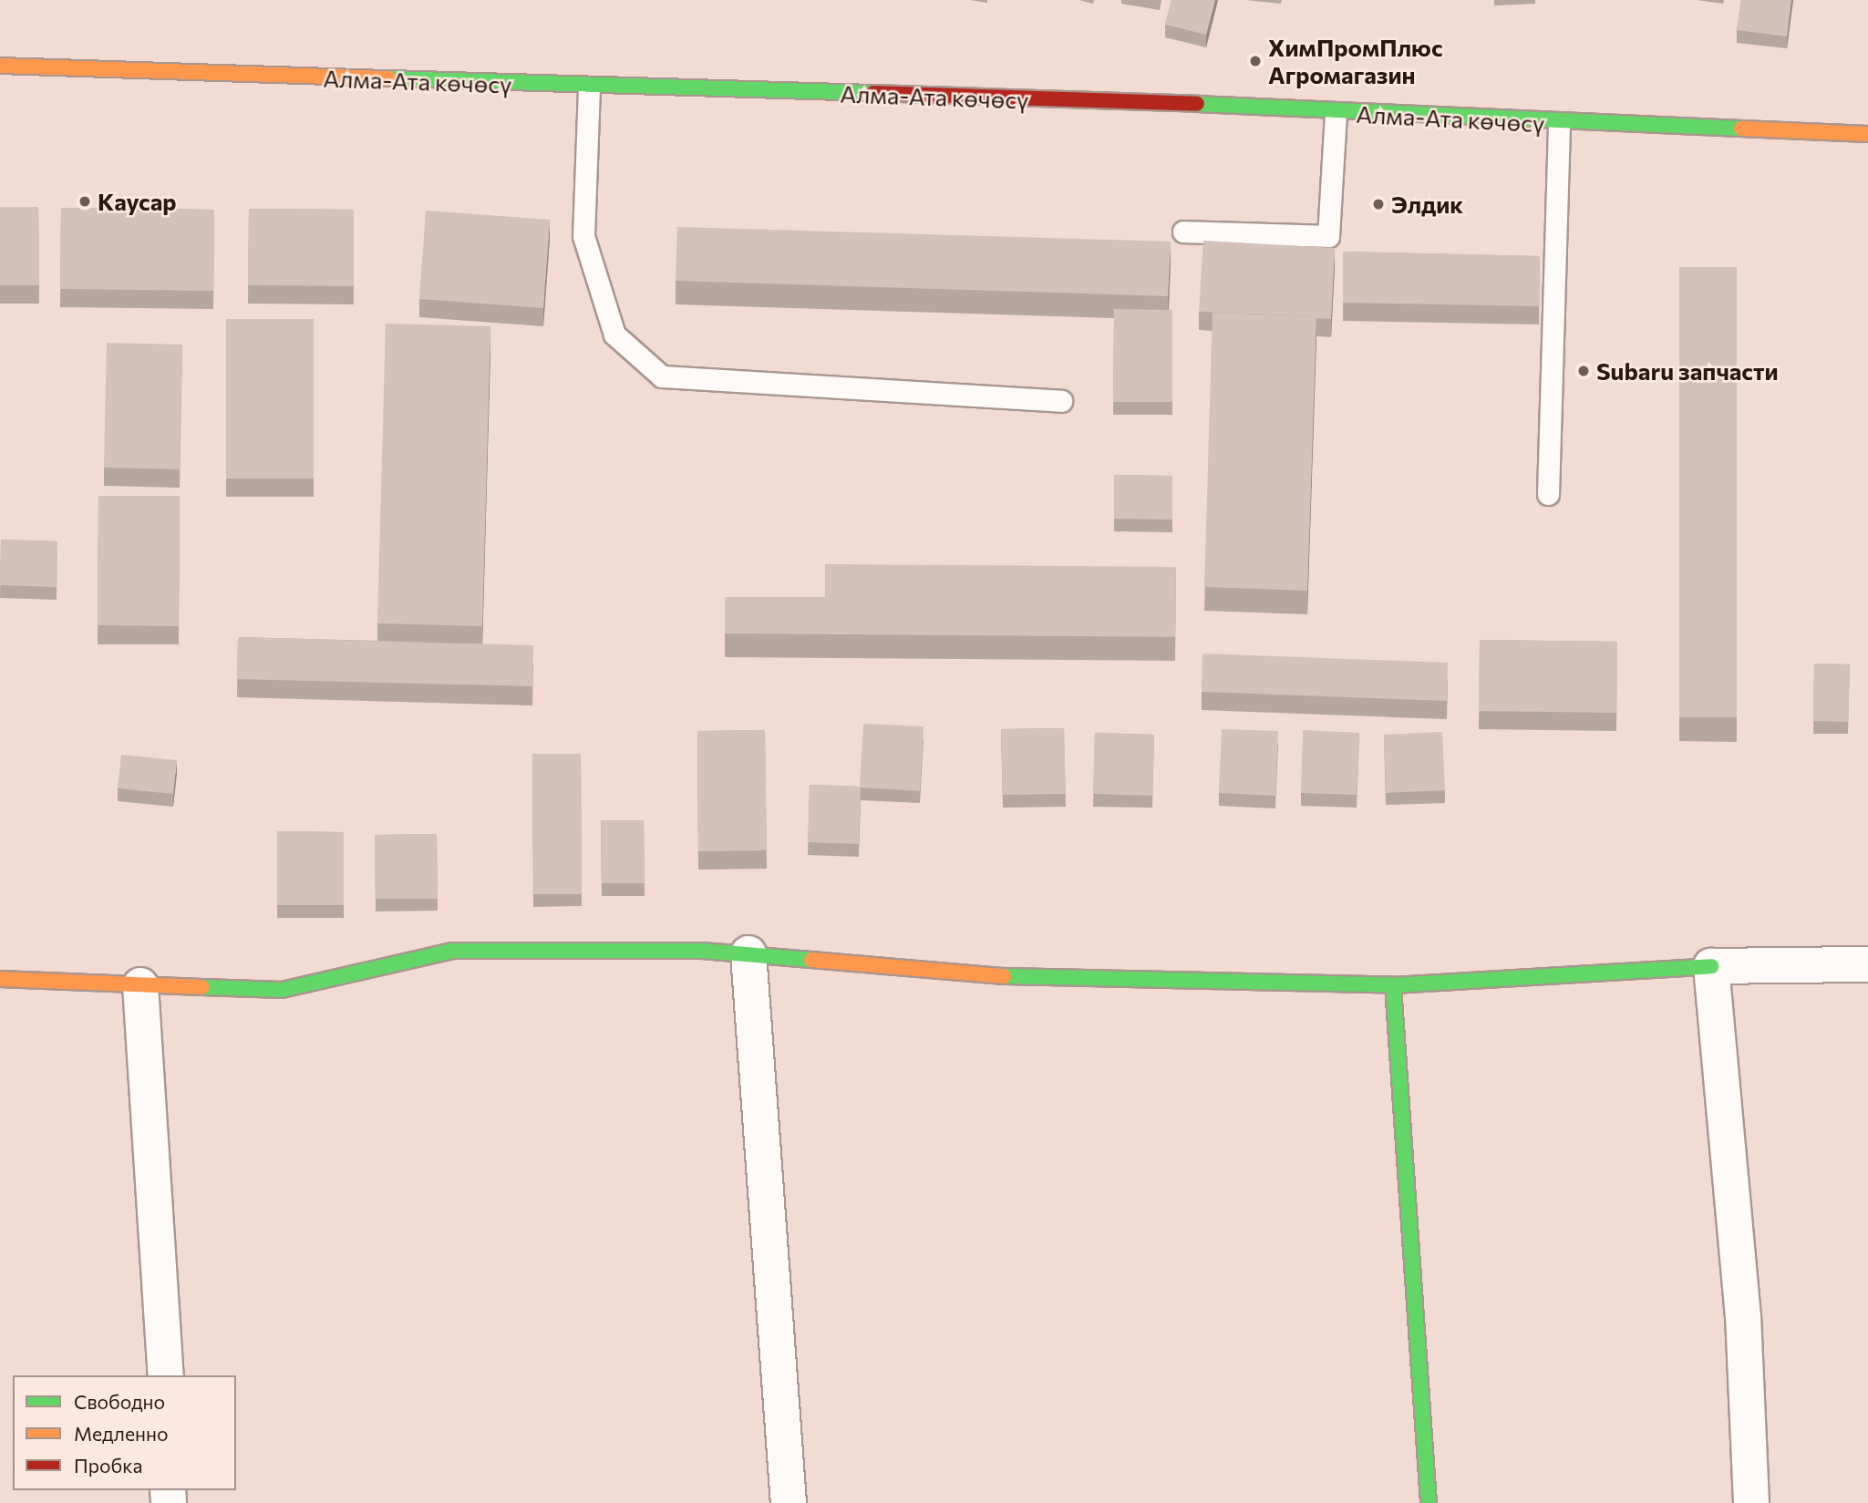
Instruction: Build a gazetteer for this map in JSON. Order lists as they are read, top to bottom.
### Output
{
  "streets": {
    "street": ["Алма-Ата көчөсү"]
  },
  "places": [
    "ХимПромПлюс Агромагазин",
    "Каусар",
    "Элдик",
    "Subaru запчасти"
  ],
  "legend": ["Свободно", "Медленно", "Пробка"]
}
